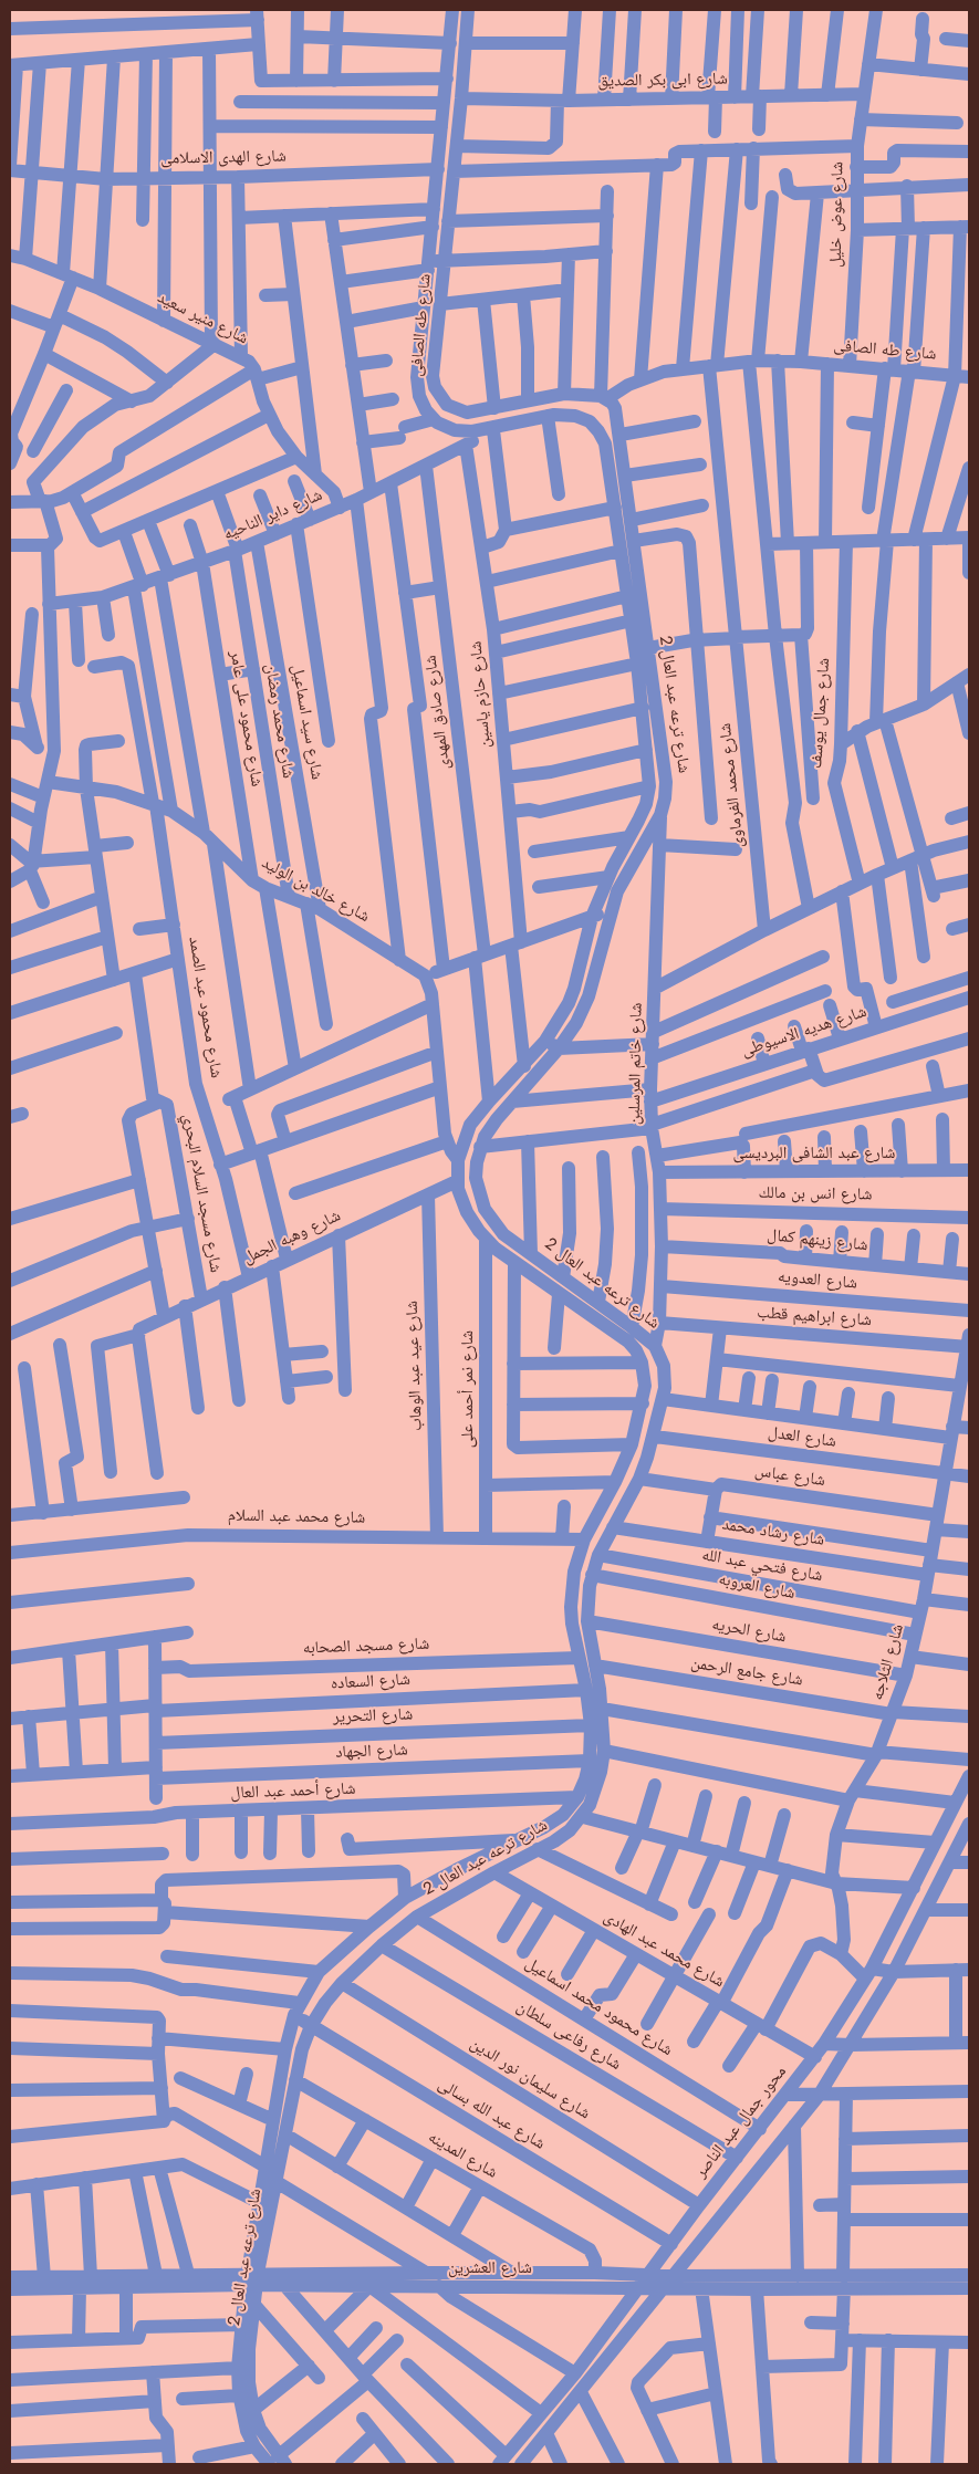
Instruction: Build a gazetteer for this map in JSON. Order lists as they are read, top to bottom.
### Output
{
  "streets": {
    "street": [
      "شارع ابى بكر الصديق",
      "شارع الهدى الاسلامى",
      "شارع عوض خليل",
      "شارع منير سعيد",
      "شارع طه الصافى",
      "شارع داير الناحيه",
      "شارع حازم ياسين",
      "شارع ترعه عبد العال 2",
      "شارع صادق المهدى",
      "شارع جمال يوسف",
      "شارع محمود على عامر",
      "شارع محمد رمضان",
      "شارع سيد اسماعيل",
      "شارع محمد الفرماوى",
      "شارع خالد بن الوليد",
      "شارع محمود عبد الصمد",
      "شارع هديه الاسيوطى",
      "شارع خاتم المرسلين",
      "شارع عبد الشافى البرديسى",
      "شارع مسجد السلام البحري",
      "شارع انس بن مالك",
      "شارع وهبه الجمل",
      "شارع زينهم كمال",
      "شارع العدويه",
      "شارع ابراهيم قطب",
      "شارع عيد عبد الوهاب",
      "شارع نمر أحمد على",
      "شارع العدل",
      "شارع عباس",
      "شارع محمد عبد السلام",
      "شارع رشاد محمد",
      "شارع فتحي عبد الله",
      "شارع العروبه",
      "شارع الحريه",
      "شارع مسجد الصحابه",
      "شارع الثلاجه",
      "شارع جامع الرحمن",
      "شارع السعاده",
      "شارع التحرير",
      "شارع الجهاد",
      "شارع أحمد عبد العال",
      "شارع محمد عبد الهادى",
      "شارع محمود محمد اسماعيل",
      "شارع رفاعى سلطان",
      "شارع سليمان نور الدين",
      "شارع عبد الله بسالى",
      "محور جمال عبد الناصر",
      "شارع المدينه",
      "شارع العشرين"
    ]
  },
  "crossings": [
    ["شارع ابى بكر الصديق", "شارع عوض خليل"],
    ["شارع ابى بكر الصديق", "شارع طه الصافى"],
    ["شارع الهدى الاسلامى", "شارع طه الصافى"],
    ["شارع عوض خليل", "شارع طه الصافى"],
    ["شارع منير سعيد", "شارع داير الناحيه"],
    ["شارع طه الصافى", "شارع ترعه عبد العال 2"],
    ["شارع طه الصافى", "شارع محمد الفرماوى"],
    ["شارع داير الناحيه", "شارع حازم ياسين"],
    ["شارع داير الناحيه", "شارع صادق المهدى"],
    ["شارع داير الناحيه", "شارع محمود على عامر"],
    ["شارع داير الناحيه", "شارع محمد رمضان"],
    ["شارع داير الناحيه", "شارع سيد اسماعيل"],
    ["شارع حازم ياسين", "شارع ترعه عبد العال 2"],
    ["شارع ترعه عبد العال 2", "شارع صادق المهدى"],
    ["شارع ترعه عبد العال 2", "شارع هديه الاسيوطى"],
    ["شارع ترعه عبد العال 2", "شارع خاتم المرسلين"],
    ["شارع ترعه عبد العال 2", "شارع وهبه الجمل"],
    ["شارع ترعه عبد العال 2", "شارع نمر أحمد على"],
    ["شارع ترعه عبد العال 2", "شارع العدل"],
    ["شارع ترعه عبد العال 2", "شارع عباس"],
    ["شارع ترعه عبد العال 2", "شارع محمد عبد السلام"],
    ["شارع ترعه عبد العال 2", "شارع رشاد محمد"],
    ["شارع ترعه عبد العال 2", "شارع فتحي عبد الله"],
    ["شارع ترعه عبد العال 2", "شارع العروبه"],
    ["شارع ترعه عبد العال 2", "شارع الحريه"],
    ["شارع ترعه عبد العال 2", "شارع مسجد الصحابه"],
    ["شارع ترعه عبد العال 2", "شارع جامع الرحمن"],
    ["شارع ترعه عبد العال 2", "شارع السعاده"],
    ["شارع ترعه عبد العال 2", "شارع التحرير"],
    ["شارع ترعه عبد العال 2", "شارع الجهاد"],
    ["شارع ترعه عبد العال 2", "شارع أحمد عبد العال"],
    ["شارع ترعه عبد العال 2", "شارع محمد عبد الهادى"],
    ["شارع ترعه عبد العال 2", "شارع محمود محمد اسماعيل"],
    ["شارع ترعه عبد العال 2", "شارع رفاعى سلطان"],
    ["شارع ترعه عبد العال 2", "شارع سليمان نور الدين"],
    ["شارع ترعه عبد العال 2", "شارع عبد الله بسالى"],
    ["شارع ترعه عبد العال 2", "شارع المدينه"],
    ["شارع ترعه عبد العال 2", "شارع العشرين"],
    ["شارع محمود على عامر", "شارع خالد بن الوليد"],
    ["شارع محمد رمضان", "شارع خالد بن الوليد"],
    ["شارع سيد اسماعيل", "شارع خالد بن الوليد"],
    ["شارع خالد بن الوليد", "شارع محمود عبد الصمد"],
    ["شارع محمود عبد الصمد", "شارع وهبه الجمل"],
    ["شارع هديه الاسيوطى", "شارع خاتم المرسلين"],
    ["شارع خاتم المرسلين", "شارع عبد الشافى البرديسى"],
    ["شارع خاتم المرسلين", "شارع انس بن مالك"],
    ["شارع خاتم المرسلين", "شارع زينهم كمال"],
    ["شارع خاتم المرسلين", "شارع العدويه"],
    ["شارع خاتم المرسلين", "شارع ابراهيم قطب"],
    ["شارع مسجد السلام البحري", "شارع وهبه الجمل"],
    ["شارع وهبه الجمل", "شارع عيد عبد الوهاب"],
    ["شارع ابراهيم قطب", "شارع الثلاجه"],
    ["شارع عيد عبد الوهاب", "شارع محمد عبد السلام"],
    ["شارع نمر أحمد على", "شارع محمد عبد السلام"],
    ["شارع العدل", "شارع الثلاجه"],
    ["شارع عباس", "شارع الثلاجه"],
    ["شارع رشاد محمد", "شارع الثلاجه"],
    ["شارع فتحي عبد الله", "شارع الثلاجه"],
    ["شارع العروبه", "شارع الثلاجه"],
    ["شارع الحريه", "شارع الثلاجه"],
    ["شارع الثلاجه", "شارع جامع الرحمن"],
    ["شارع محمد عبد الهادى", "محور جمال عبد الناصر"],
    ["شارع محمود محمد اسماعيل", "محور جمال عبد الناصر"],
    ["شارع رفاعى سلطان", "محور جمال عبد الناصر"],
    ["شارع سليمان نور الدين", "محور جمال عبد الناصر"],
    ["شارع عبد الله بسالى", "محور جمال عبد الناصر"],
    ["محور جمال عبد الناصر", "شارع العشرين"],
    ["شارع المدينه", "شارع العشرين"]
  ]
}
